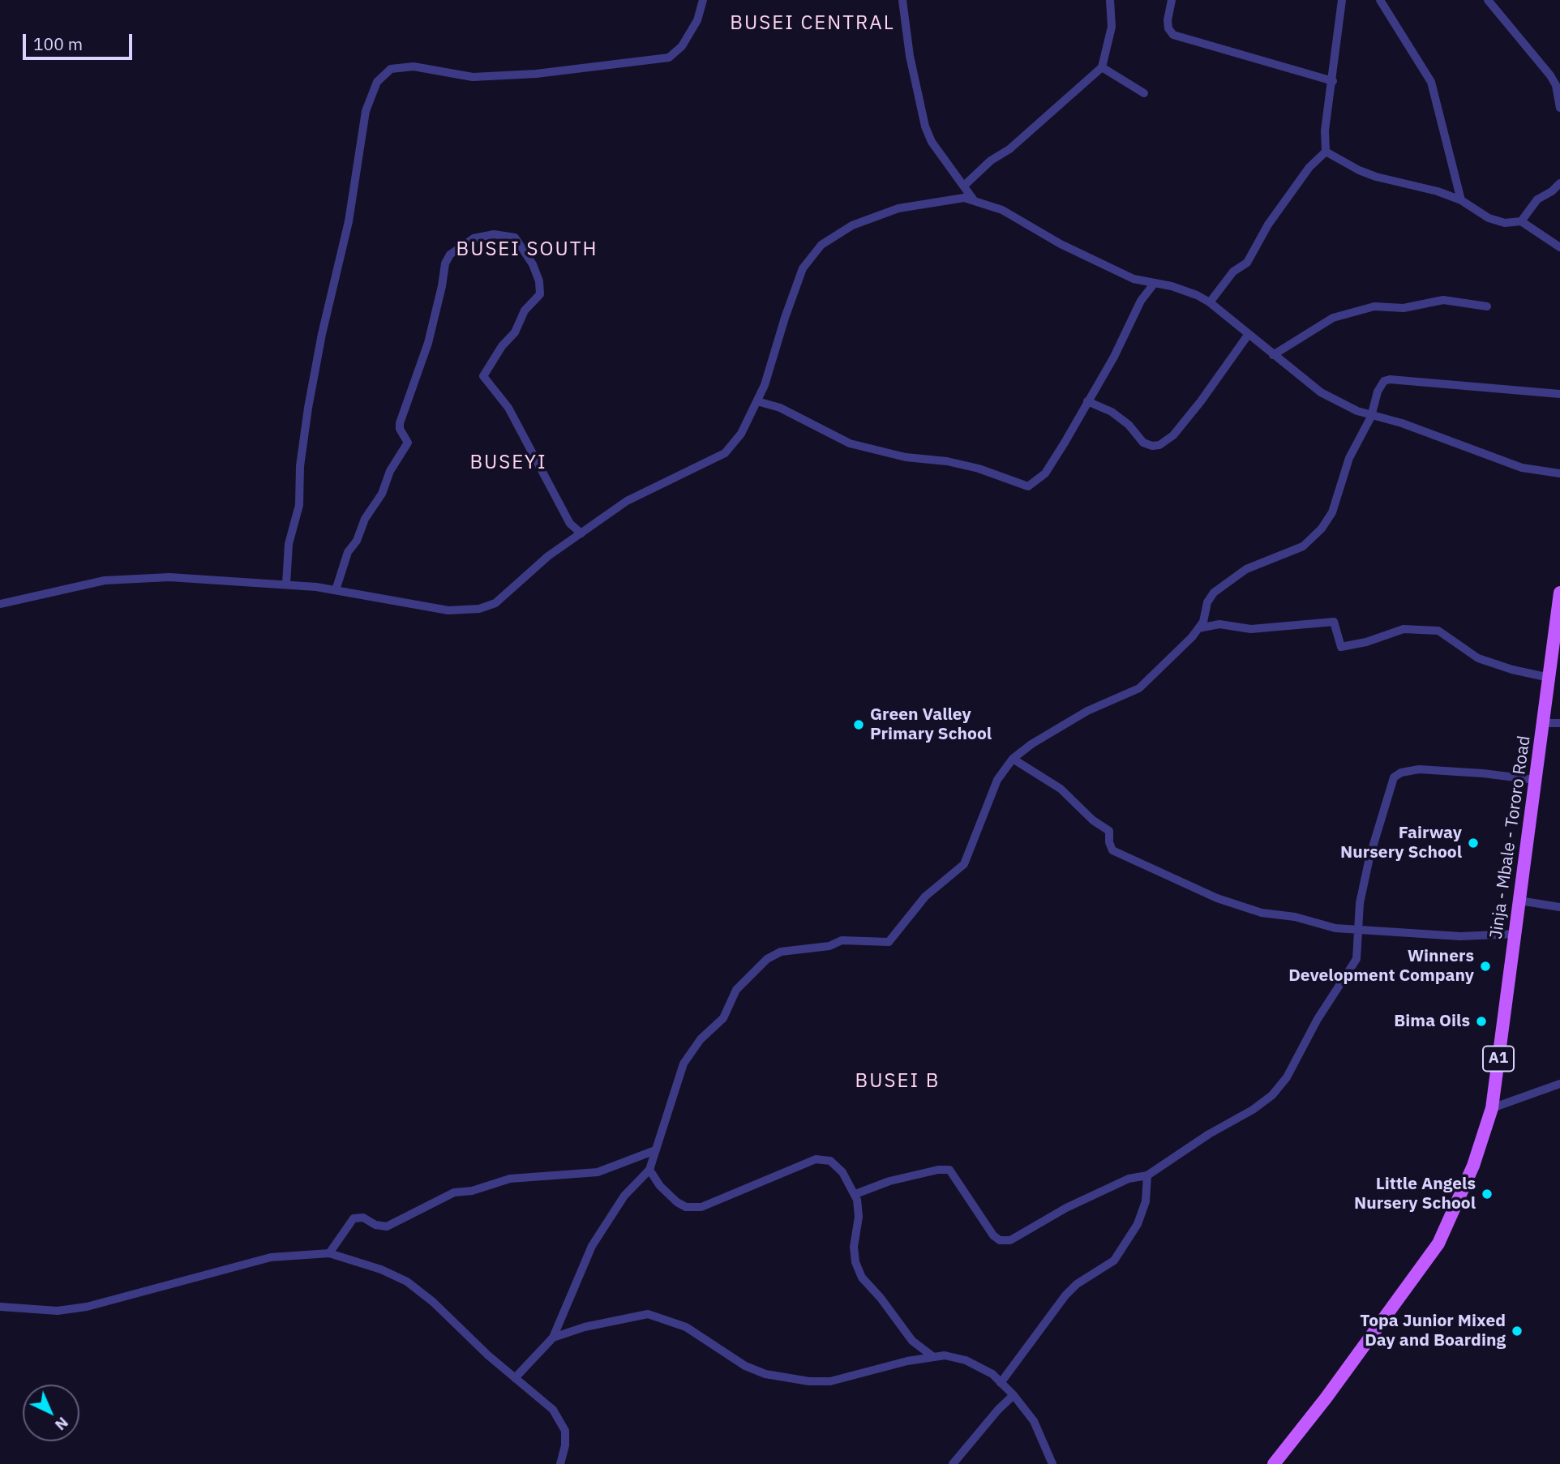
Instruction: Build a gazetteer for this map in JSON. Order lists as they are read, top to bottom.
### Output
{
  "streets": {
    "main road": ["Jinja - Mbale - Tororo Road", "A1"]
  },
  "districts": [
    "BUSEI CENTRAL",
    "BUSEI SOUTH",
    "BUSEYI",
    "BUSEI B"
  ],
  "places": [
    "Green Valley Primary School",
    "Fairway Nursery School",
    "Winners Development Company",
    "Bima Oils",
    "Little Angels Nursery School",
    "Topa Junior Mixed Day and Boarding"
  ],
  "scale_bar": "100 m",
  "north": "bottom right"
}
